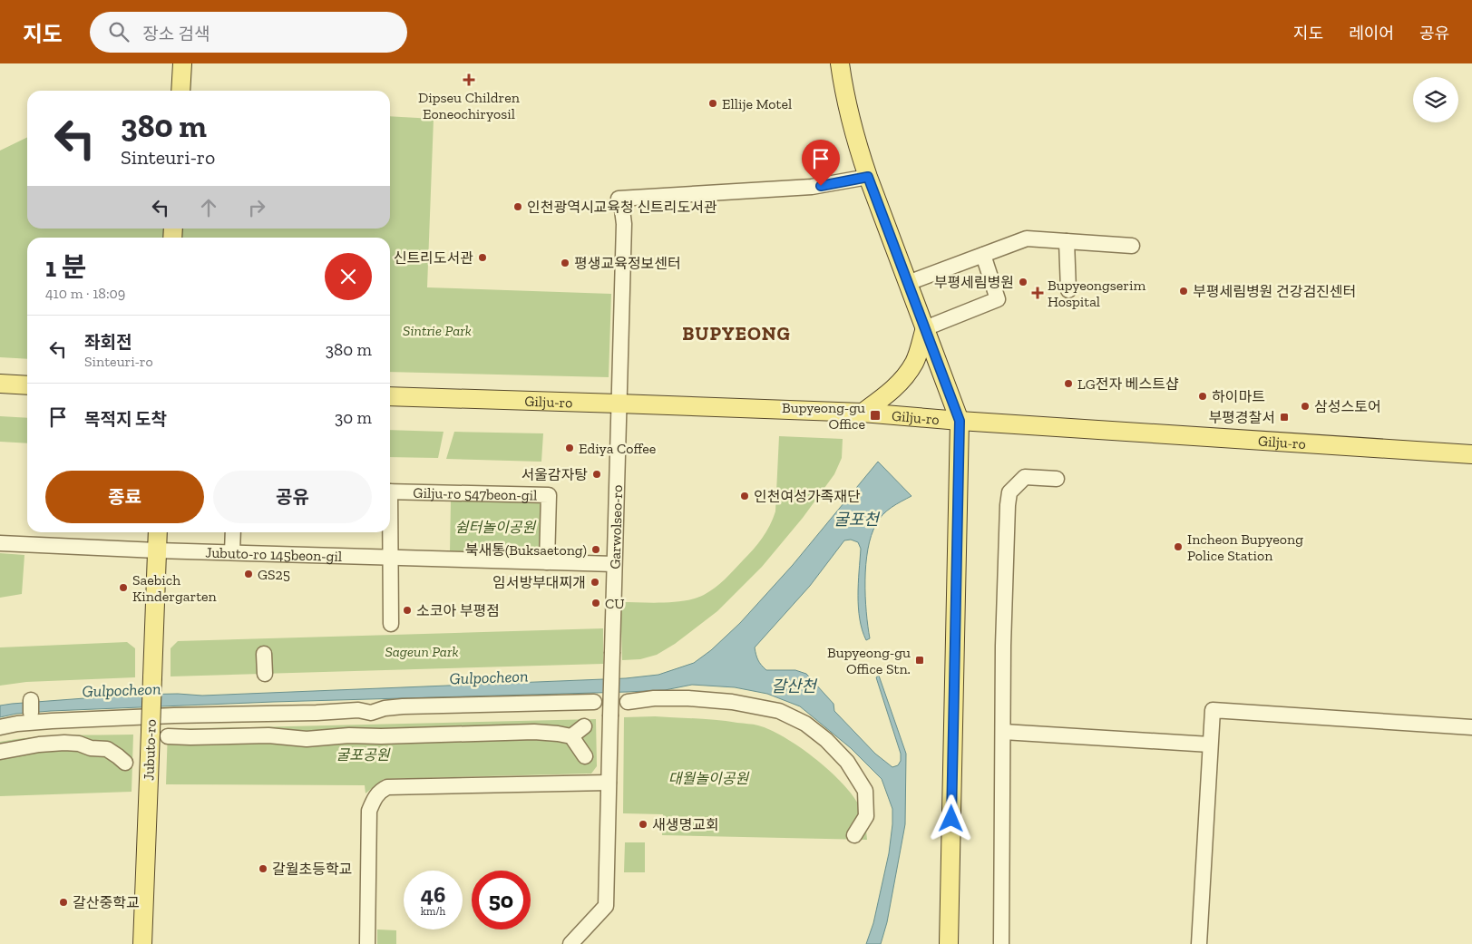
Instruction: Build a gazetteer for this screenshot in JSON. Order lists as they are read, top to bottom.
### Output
{
  "streets": {
    "main road": ["Gilju-ro", "Jubuto-ro"],
    "street": ["Gilju-ro 547beon-gil", "Garwolseo-ro", "Jubuto-ro 145beon-gil"]
  },
  "crossings": [
    ["Gilju-ro", "Garwolseo-ro"],
    ["Gilju-ro 547beon-gil", "Jubuto-ro 145beon-gil"],
    ["Garwolseo-ro", "Jubuto-ro 145beon-gil"],
    ["Jubuto-ro 145beon-gil", "Jubuto-ro"]
  ],
  "districts": ["BUPYEONG"],
  "water": ["굴포천", "Gulpocheon", "갈산천"],
  "parks": [
    "Sintrie Park",
    "쉼터놀이공원",
    "Sageun Park",
    "굴포공원",
    "대월놀이공원"
  ],
  "places": {
    "health": ["Dipseu Children Eoneochiryosil", "Bupyeongserim Hospital"],
    "other": [
      "Ellije Motel",
      "인천광역시교육청 신트리도서관",
      "신트리도서관",
      "평생교육정보센터",
      "부평세림병원",
      "부평세림병원 건강검진센터",
      "LG전자 베스트샵",
      "하이마트",
      "삼성스토어",
      "Ediya Coffee",
      "서울감자탕",
      "인천여성가족재단",
      "Incheon Bupyeong Police Station",
      "북새통(Buksaetong)",
      "GS25",
      "임서방부대찌개",
      "Saebich Kindergarten",
      "CU",
      "소코아 부평점",
      "새생명교회",
      "갈월초등학교",
      "갈산중학교"
    ],
    "transit": ["Bupyeong-gu Office", "부평경찰서", "Bupyeong-gu Office Stn."]
  },
  "page": {
    "header": "지도",
    "search": "장소 검색",
    "nav": ["지도", "레이어", "공유"],
    "turn": ["380 m", "Sinteuri-ro"],
    "heading": ["1 분", "410 m · 18:09"],
    "list": [
      {
        "name": "좌회전",
        "note": "Sinteuri-ro",
        "value": "380 m"
      },
      {
        "name": "목적지 도착",
        "value": "30 m"
      }
    ],
    "buttons": ["종료", "공유"],
    "speed": "46 km/h",
    "limit": "50"
  }
}
